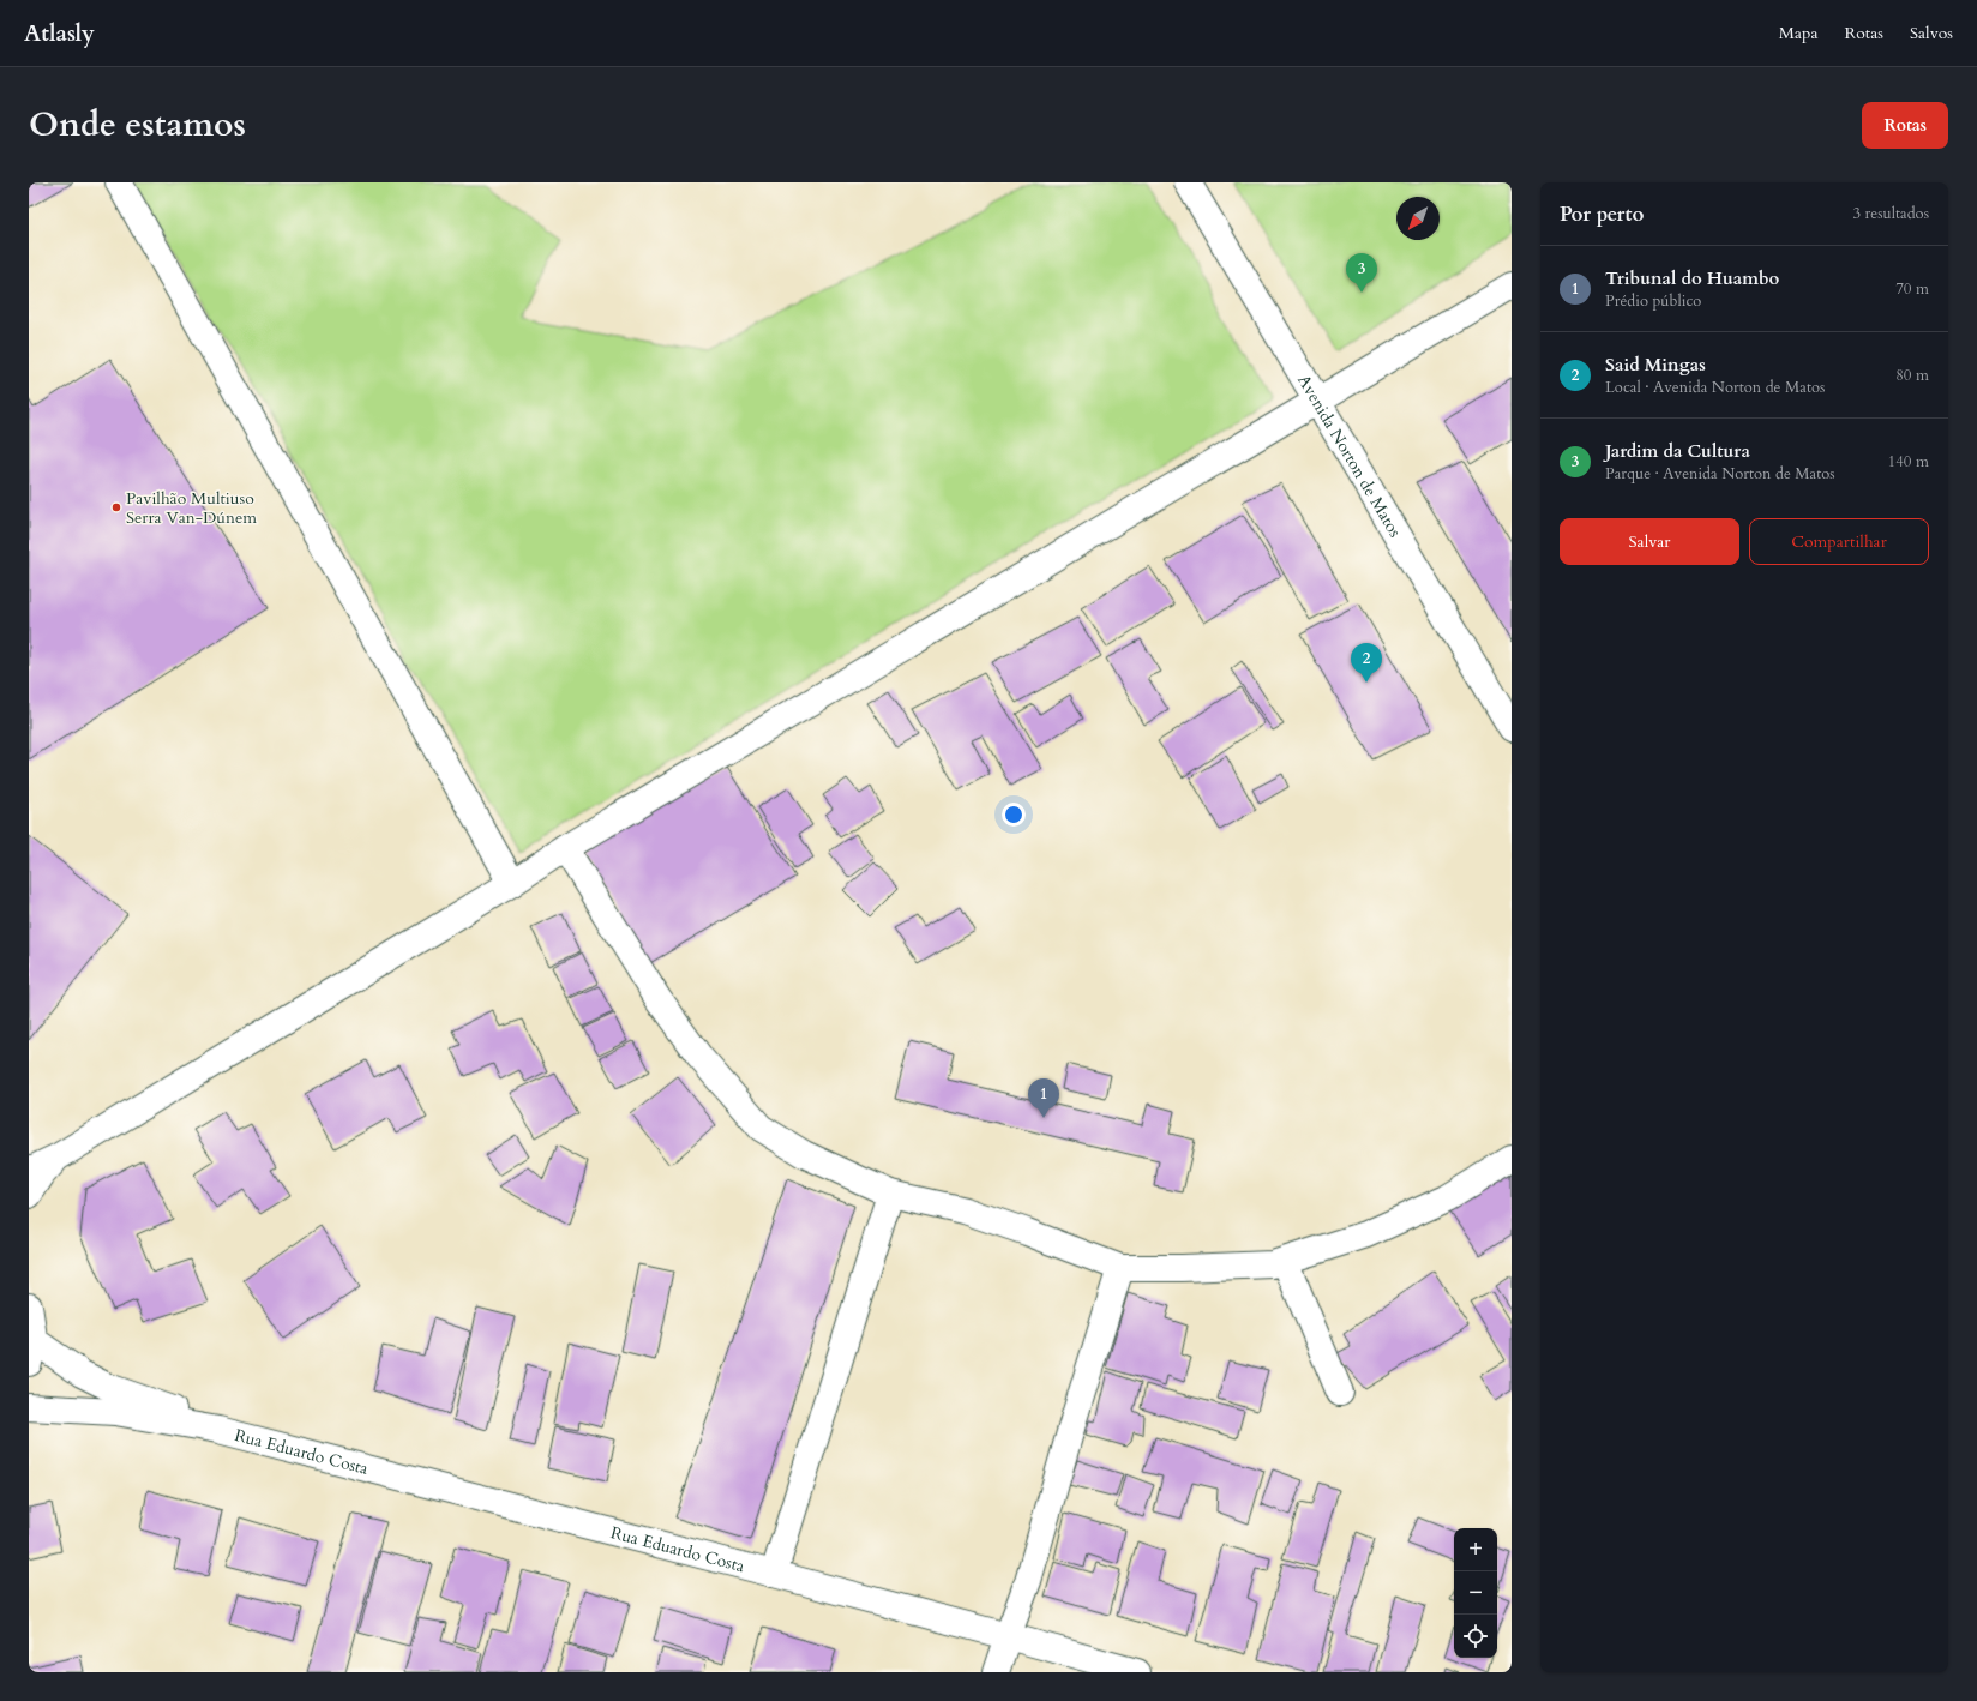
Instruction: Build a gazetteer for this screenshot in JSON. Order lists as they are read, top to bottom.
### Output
{
  "streets": {
    "street": ["Avenida Norton de Matos", "Rua Eduardo Costa"]
  },
  "places": ["Pavilhão Multiuso Serra Van-Dúnem"],
  "north": "bottom left",
  "page": {
    "header": "Atlasly",
    "nav": ["Mapa", "Rotas", "Salvos"],
    "title": "Onde estamos",
    "buttons": [
      "Rotas",
      ["Salvar", "Compartilhar"]
    ],
    "heading": ["Por perto", "3 resultados"],
    "list": [
      {
        "mark": "1",
        "name": "Tribunal do Huambo",
        "note": "Prédio público",
        "value": "70 m"
      },
      {
        "mark": "2",
        "name": "Said Mingas",
        "note": "Local · Avenida Norton de Matos",
        "value": "80 m"
      },
      {
        "mark": "3",
        "name": "Jardim da Cultura",
        "note": "Parque · Avenida Norton de Matos",
        "value": "140 m"
      }
    ],
    "pins": ["3", "2", "1"],
    "map_buttons": ["+", "−"]
  }
}
